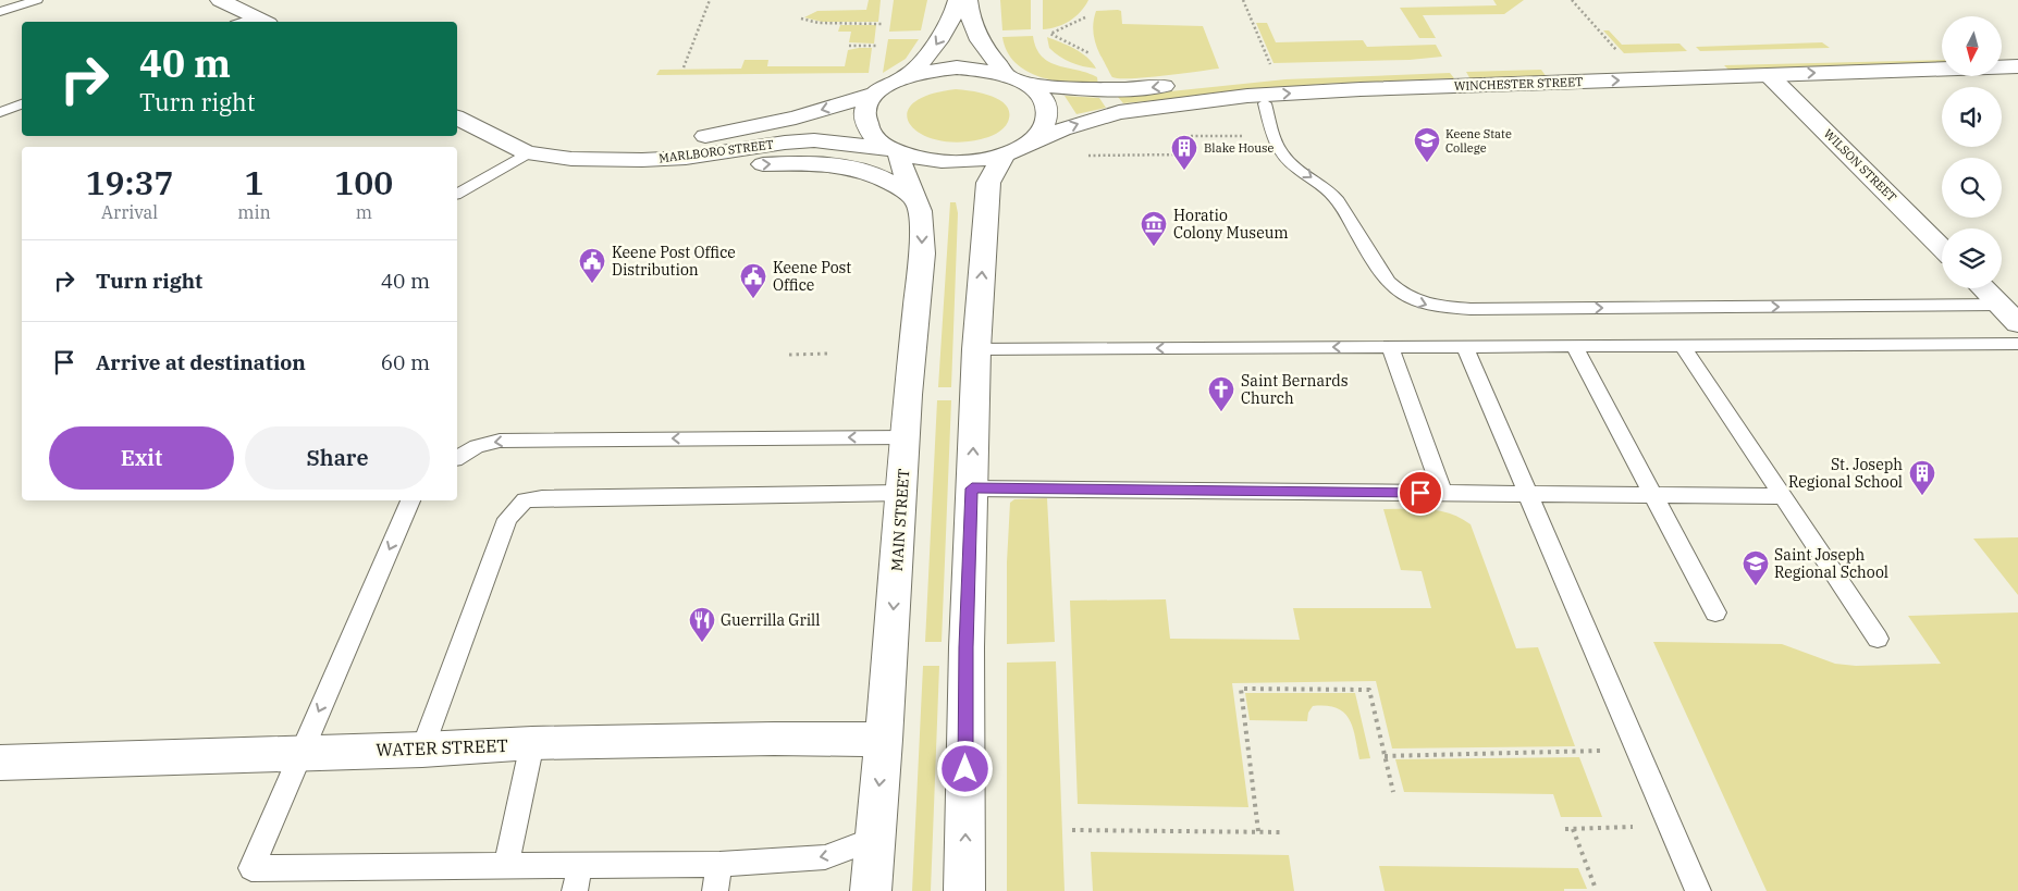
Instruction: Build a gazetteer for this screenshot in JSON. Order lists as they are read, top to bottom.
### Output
{
  "streets": {
    "street": [
      "WINCHESTER STREET",
      "MARLBORO STREET",
      "WILSON STREET",
      "MAIN STREET",
      "WATER STREET"
    ]
  },
  "crossings": [
    ["WINCHESTER STREET", "MARLBORO STREET"],
    ["WINCHESTER STREET", "WILSON STREET"],
    ["WINCHESTER STREET", "MAIN STREET"],
    ["MARLBORO STREET", "MAIN STREET"],
    ["MAIN STREET", "WATER STREET"]
  ],
  "places": {
    "school or university": ["Keene State College", "Saint Joseph Regional School"],
    "building": ["Blake House", "St. Joseph Regional School"],
    "museum": ["Horatio Colony Museum"],
    "public building": ["Keene Post Office Distribution", "Keene Post Office"],
    "church": ["Saint Bernards Church"],
    "restaurant": ["Guerrilla Grill"]
  },
  "north": "bottom",
  "page": {
    "turn": ["40 m", "Turn right"],
    "eta": [
      "19:37",
      "Arrival",
      "1",
      "min",
      "100",
      "m"
    ],
    "list": [
      {
        "name": "Turn right",
        "value": "40 m"
      },
      {
        "name": "Arrive at destination",
        "value": "60 m"
      }
    ],
    "buttons": ["Exit", "Share"]
  }
}
